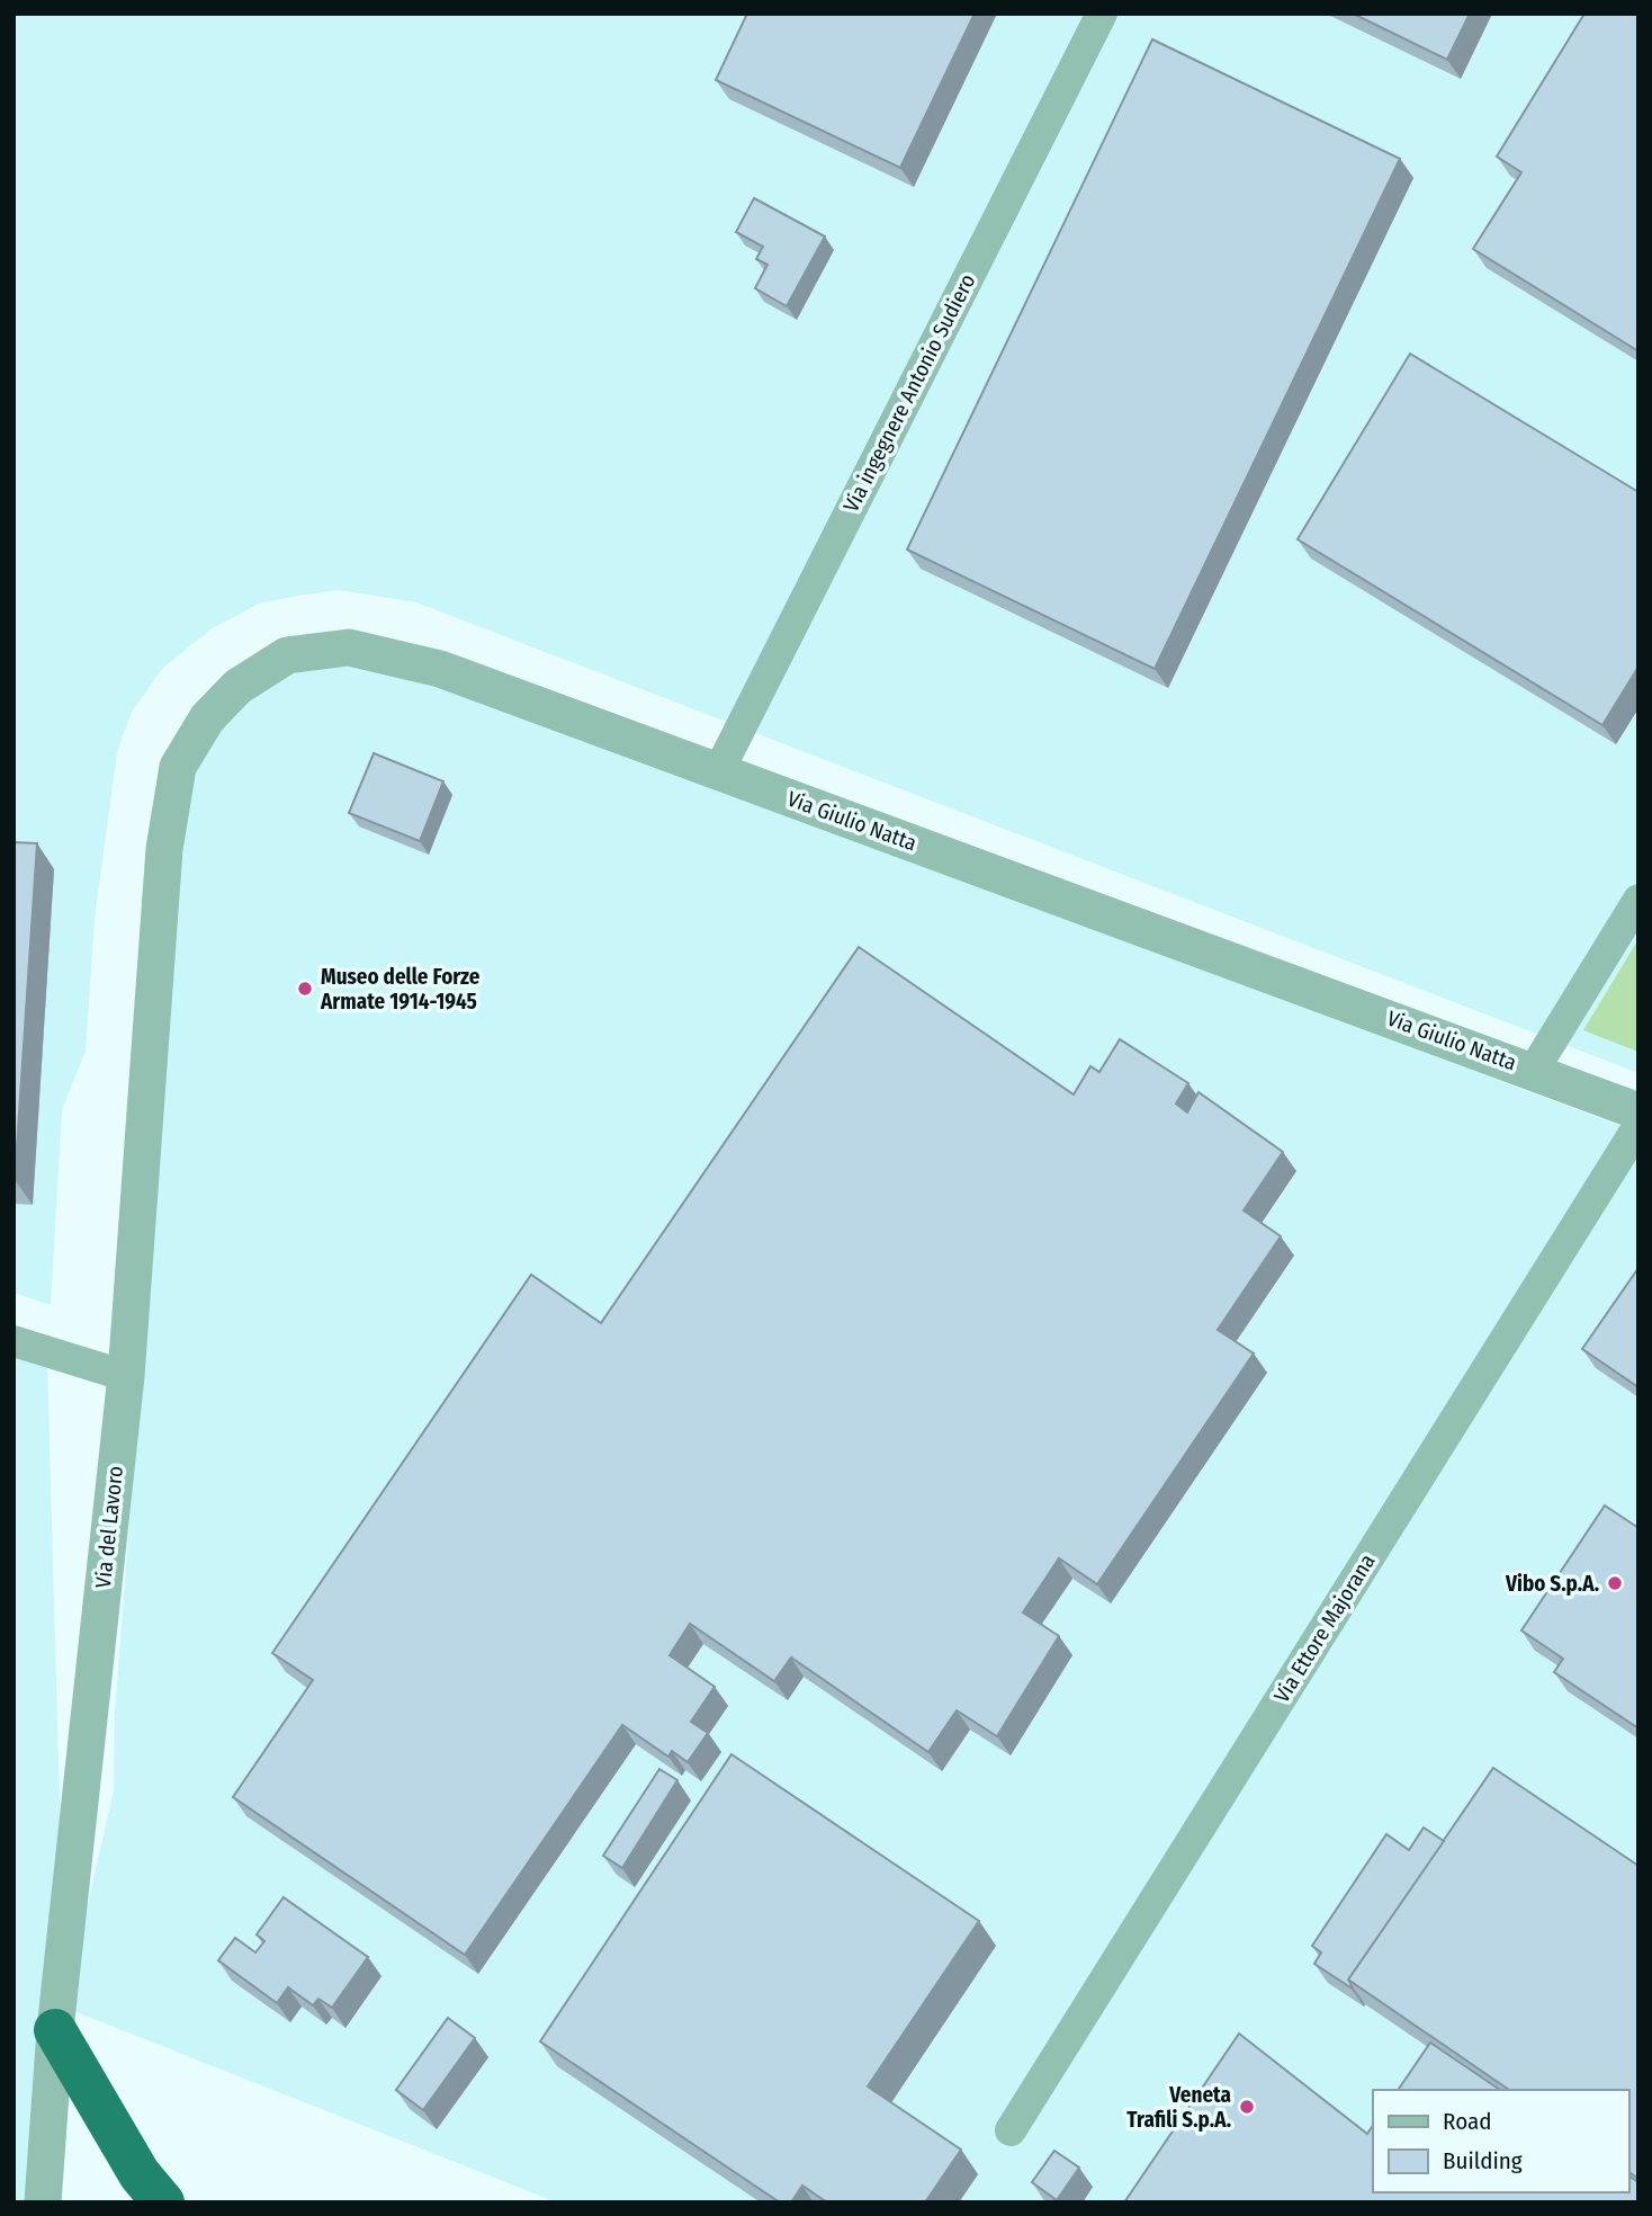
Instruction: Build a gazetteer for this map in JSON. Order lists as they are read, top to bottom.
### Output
{
  "streets": {
    "street": [
      "Via ingegnere Antonio Sudiero",
      "Via Giulio Natta",
      "Via del Lavoro",
      "Via Ettore Majorana"
    ]
  },
  "crossings": [
    ["Via ingegnere Antonio Sudiero", "Via Giulio Natta"],
    ["Via Giulio Natta", "Via del Lavoro"]
  ],
  "places": ["Museo delle Forze Armate 1914-1945", "Vibo S.p.A.", "Veneta Trafili S.p.A."],
  "legend": ["Road", "Building"]
}
